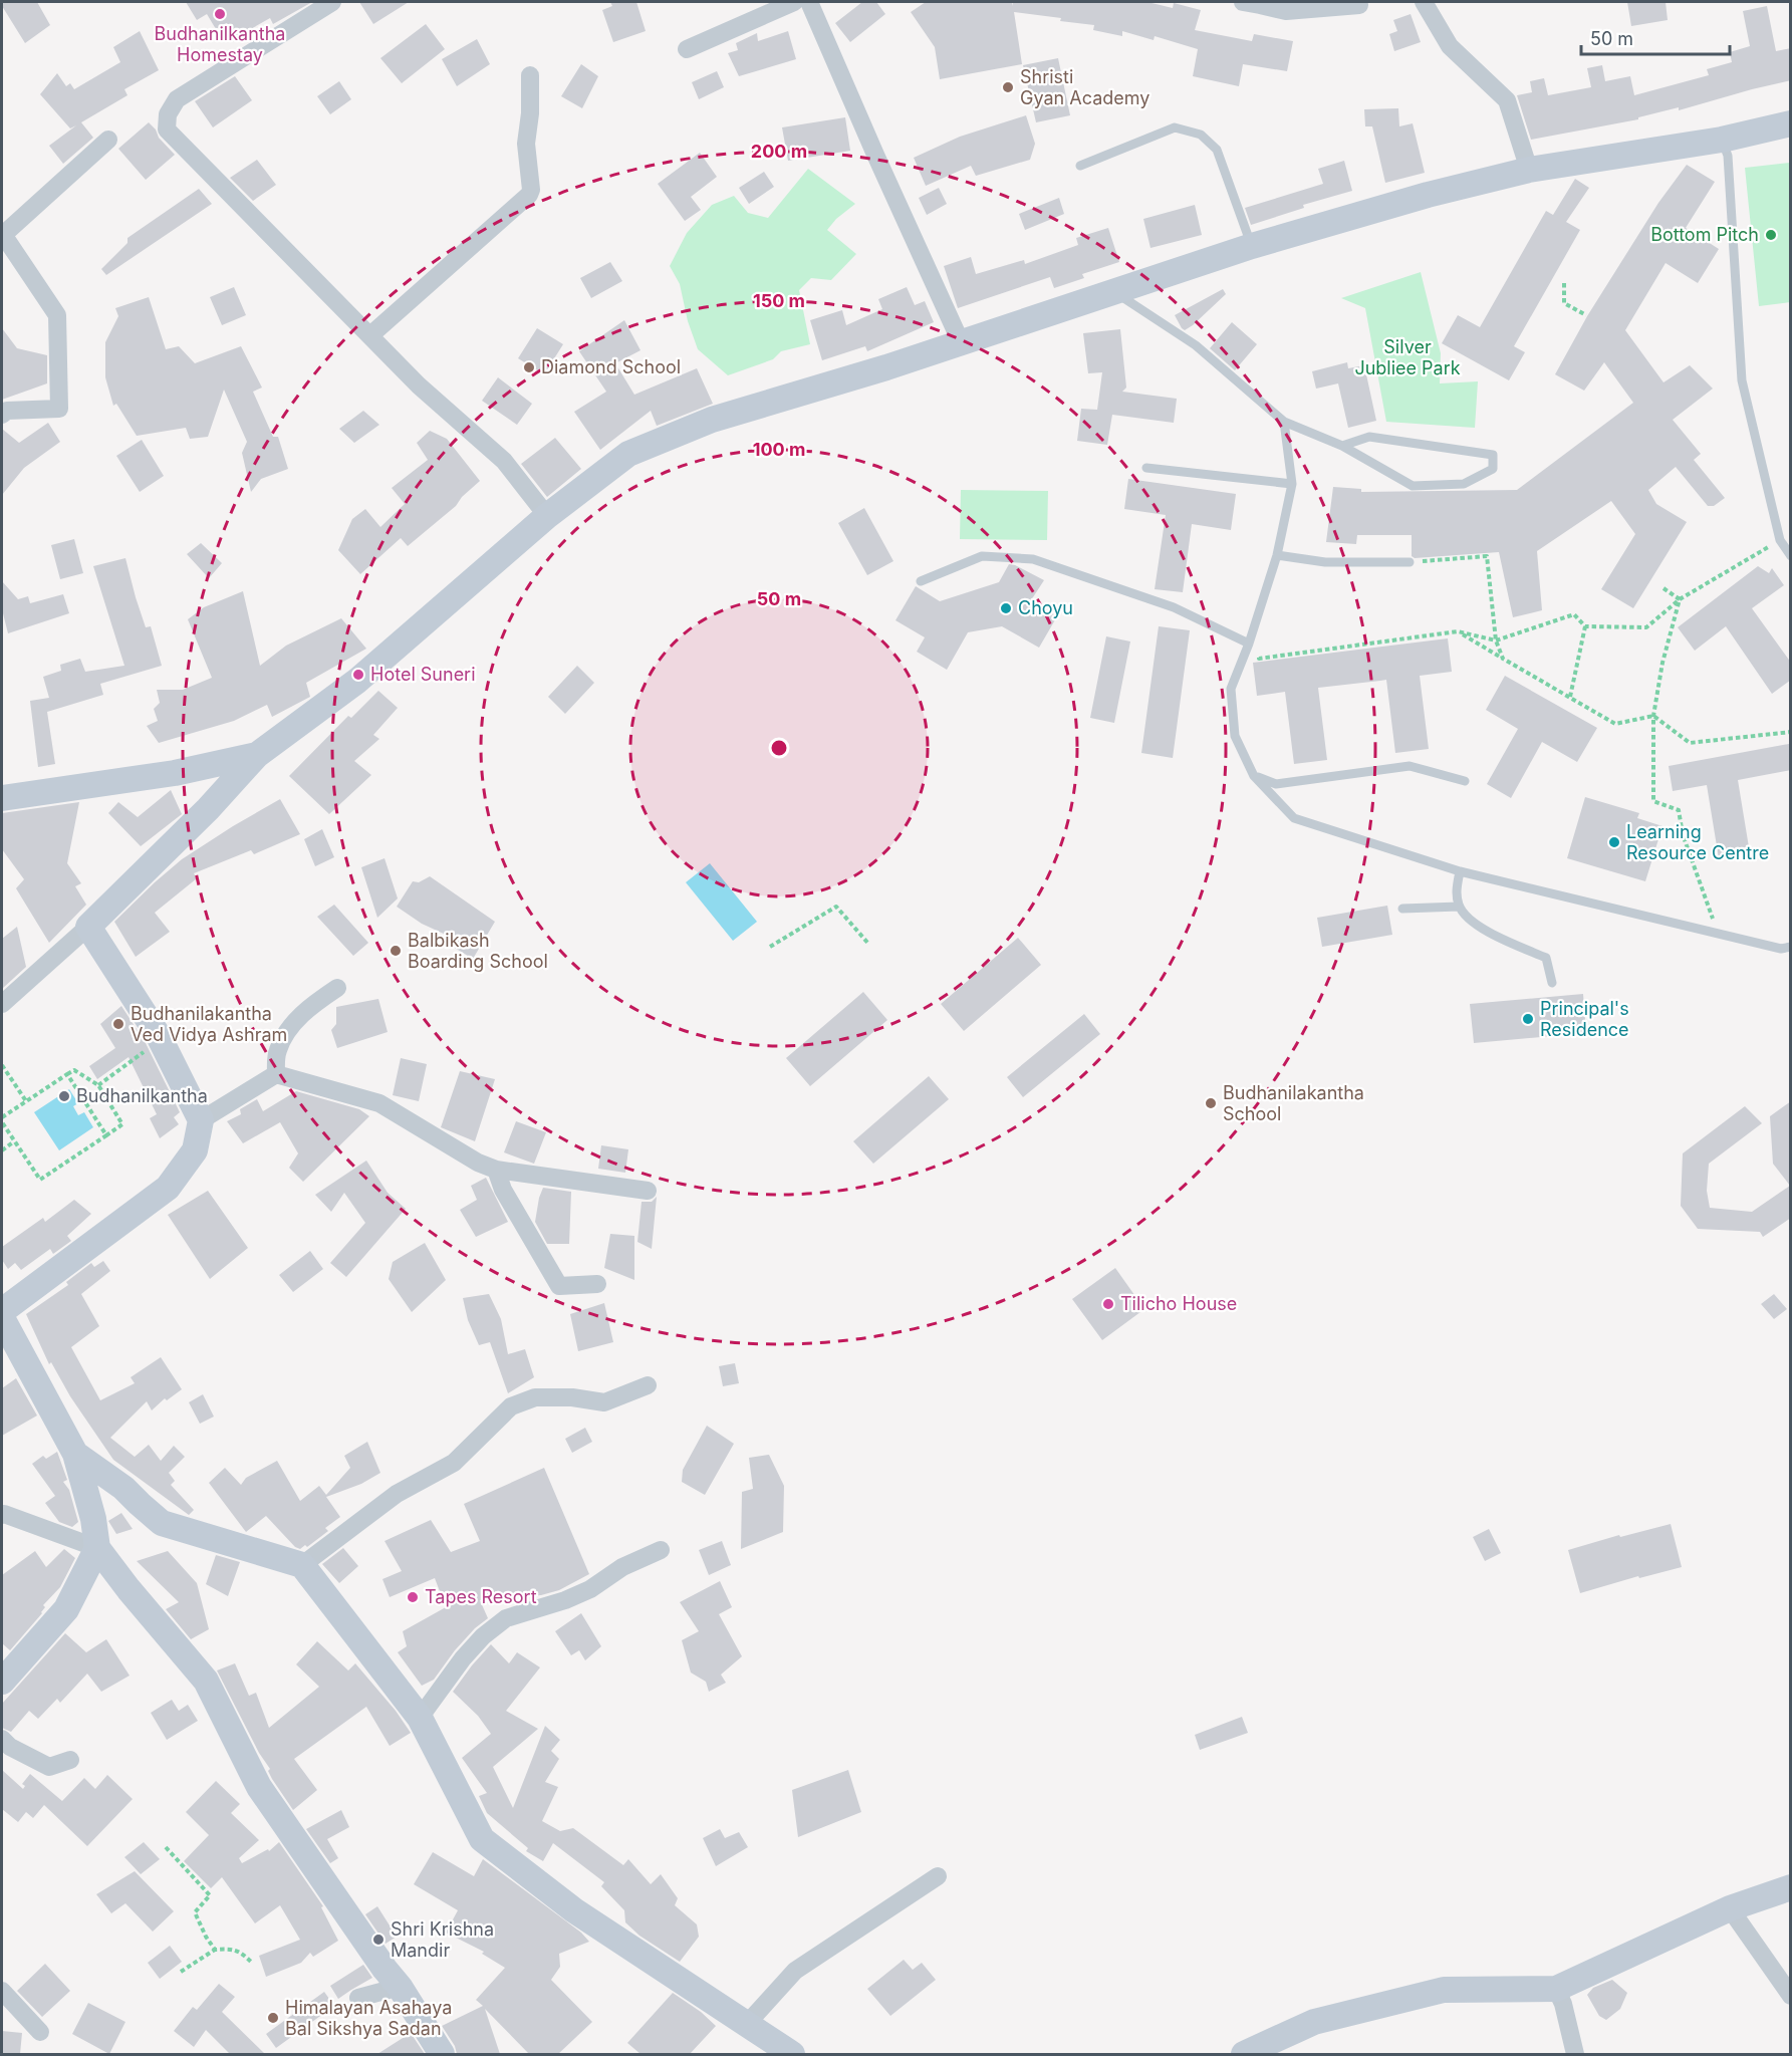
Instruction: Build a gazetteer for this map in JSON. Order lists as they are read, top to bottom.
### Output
{
  "parks": ["Silver Jubliee Park"],
  "places": [
    "Budhanilkantha Homestay",
    "Shristi Gyan Academy",
    "Bottom Pitch",
    "Diamond School",
    "Choyu",
    "Hotel Suneri",
    "Learning Resource Centre",
    "Balbikash Boarding School",
    "Principal's Residence",
    "Budhanilakantha Ved Vidya Ashram",
    "Budhanilkantha",
    "Budhanilakantha School",
    "Tilicho House",
    "Tapes Resort",
    "Shri Krishna Mandir",
    "Himalayan Asahaya Bal Sikshya Sadan"
  ],
  "scale_bar": "50 m",
  "rings": [
    "200 m",
    "150 m",
    "100 m",
    "50 m"
  ]
}
